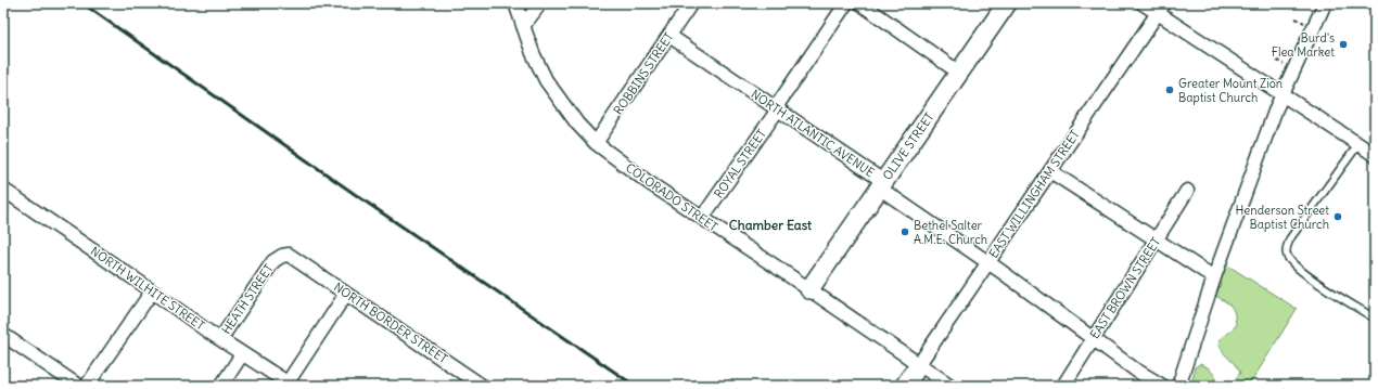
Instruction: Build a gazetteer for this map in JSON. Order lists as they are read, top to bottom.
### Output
{
  "streets": {
    "street": [
      "ROBBINS STREET",
      "NORTH ATLANTIC AVENUE",
      "OLIVE STREET",
      "ROYAL STREET",
      "EAST WILLINGHAM STREET",
      "COLORADO STREET",
      "NORTH WILHITE STREET",
      "EAST BROWN STREET",
      "HEATH STREET",
      "NORTH BORDER STREET"
    ]
  },
  "crossings": [
    ["ROBBINS STREET", "NORTH ATLANTIC AVENUE"],
    ["ROBBINS STREET", "COLORADO STREET"],
    ["NORTH ATLANTIC AVENUE", "OLIVE STREET"],
    ["NORTH ATLANTIC AVENUE", "ROYAL STREET"],
    ["NORTH ATLANTIC AVENUE", "EAST WILLINGHAM STREET"],
    ["NORTH ATLANTIC AVENUE", "EAST BROWN STREET"],
    ["OLIVE STREET", "COLORADO STREET"],
    ["ROYAL STREET", "COLORADO STREET"],
    ["EAST WILLINGHAM STREET", "COLORADO STREET"],
    ["NORTH WILHITE STREET", "HEATH STREET"],
    ["HEATH STREET", "NORTH BORDER STREET"]
  ],
  "districts": ["Chamber East"],
  "places": [
    "Burd's Flea Market",
    "Greater Mount Zion Baptist Church",
    "Henderson Street Baptist Church",
    "Bethel Salter A.M.E. Church"
  ]
}
